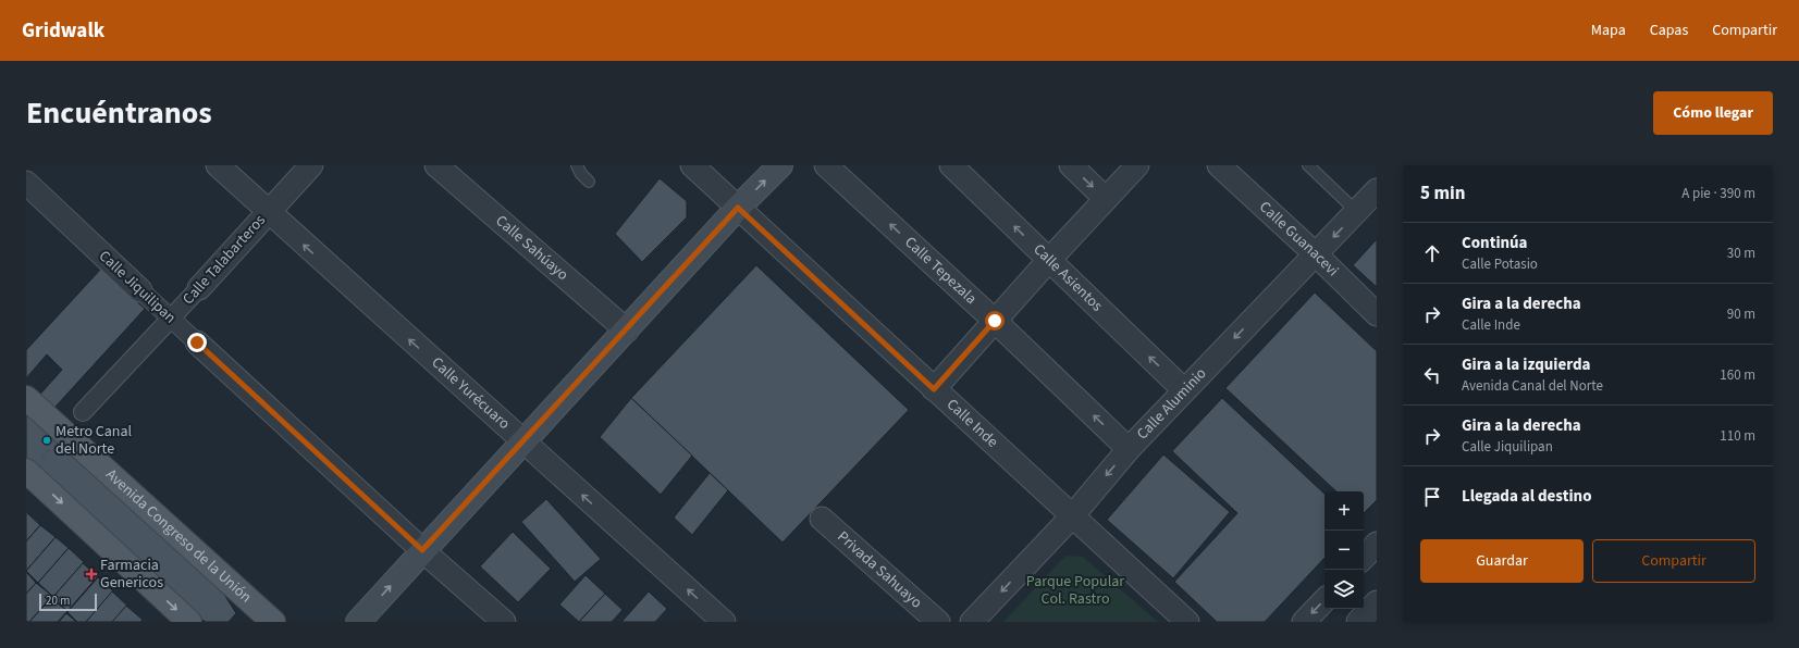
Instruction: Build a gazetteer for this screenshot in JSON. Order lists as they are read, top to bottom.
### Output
{
  "streets": {
    "main road": ["Avenida Congreso de la Unión"],
    "street": [
      "Calle Guanacevi",
      "Calle Sahúayo",
      "Calle Talabarteros",
      "Calle Tepezala",
      "Calle Asientos",
      "Calle Jiquilipan",
      "Calle Yurécuaro",
      "Calle Aluminio",
      "Calle Inde",
      "Privada Sahuayo"
    ]
  },
  "crossings": [
    ["Calle Guanacevi", "Calle Aluminio"],
    ["Calle Talabarteros", "Calle Jiquilipan"],
    ["Calle Talabarteros", "Calle Yurécuaro"],
    ["Calle Tepezala", "Calle Aluminio"],
    ["Calle Asientos", "Calle Aluminio"],
    ["Calle Aluminio", "Calle Inde"]
  ],
  "one_way": ["Calle Tepezala", "Calle Asientos", "Calle Yurécuaro"],
  "parks": ["Parque Popular Col. Rastro"],
  "places": {
    "other": ["Metro Canal del Norte"],
    "health": ["Farmacia Genericos"]
  },
  "scale_bar": "20 m",
  "page": {
    "header": "Gridwalk",
    "nav": ["Mapa", "Capas", "Compartir"],
    "title": "Encuéntranos",
    "buttons": [
      "Cómo llegar",
      ["Guardar", "Compartir"]
    ],
    "heading": ["5 min", "A pie · 390 m"],
    "list": [
      ["Continúa", "Calle Potasio", "30 m"],
      ["Gira a la derecha", "Calle Inde", "90 m"],
      ["Gira a la izquierda", "Avenida Canal del Norte", "160 m"],
      ["Gira a la derecha", "Calle Jiquilipan", "110 m"],
      "Llegada al destino"
    ],
    "map_buttons": ["+", "−"],
    "scale": "20 m"
  }
}
